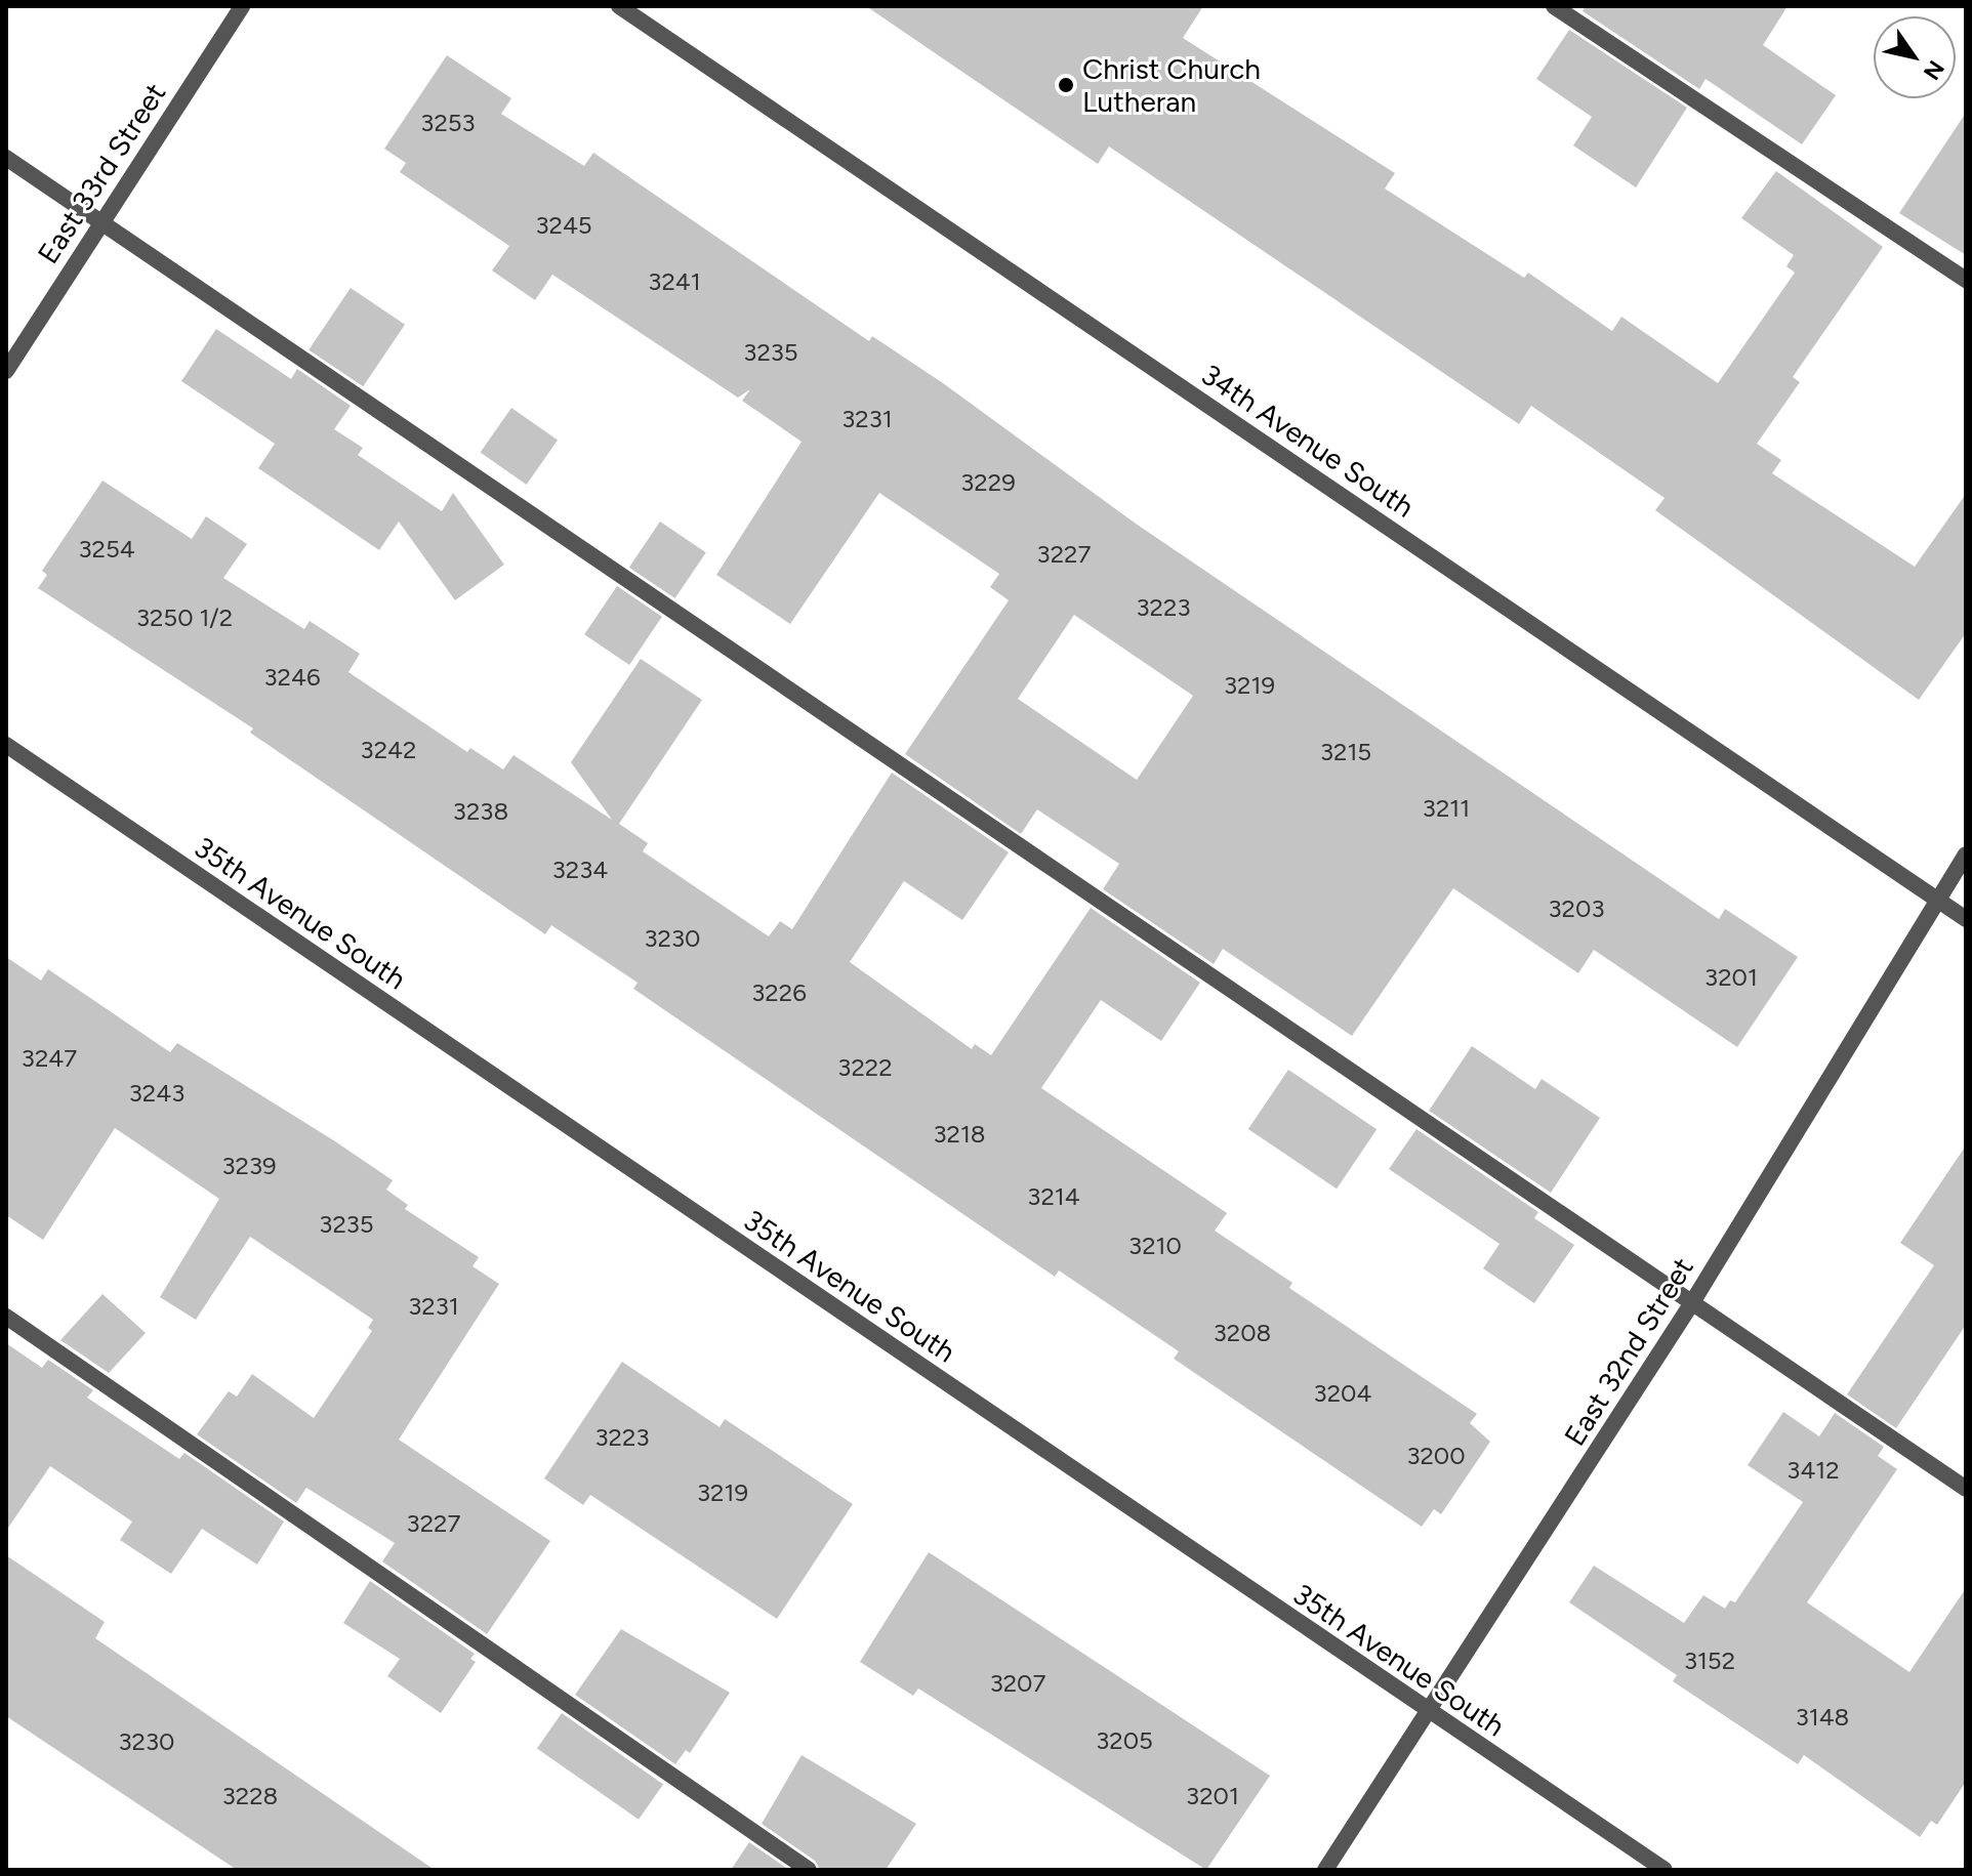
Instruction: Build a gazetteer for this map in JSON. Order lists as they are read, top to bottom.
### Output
{
  "streets": {
    "street": [
      "East 33rd Street",
      "34th Avenue South",
      "35th Avenue South",
      "East 32nd Street"
    ]
  },
  "crossings": [
    ["34th Avenue South", "East 32nd Street"],
    ["35th Avenue South", "East 32nd Street"]
  ],
  "places": ["Christ Church Lutheran"],
  "house_numbers": [
    "3253",
    "3245",
    "3241",
    "3235",
    "3231",
    "3229",
    "3254",
    "3227",
    "3223",
    "3250 1/2",
    "3246",
    "3219",
    "3242",
    "3215",
    "3211",
    "3238",
    "3234",
    "3203",
    "3230",
    "3201",
    "3226",
    "3247",
    "3222",
    "3243",
    "3218",
    "3239",
    "3214",
    "3235",
    "3210",
    "3231",
    "3208",
    "3204",
    "3223",
    "3200",
    "3412",
    "3219",
    "3227",
    "3152",
    "3207",
    "3148",
    "3205",
    "3230",
    "3228",
    "3201"
  ],
  "north": "bottom right"
}
